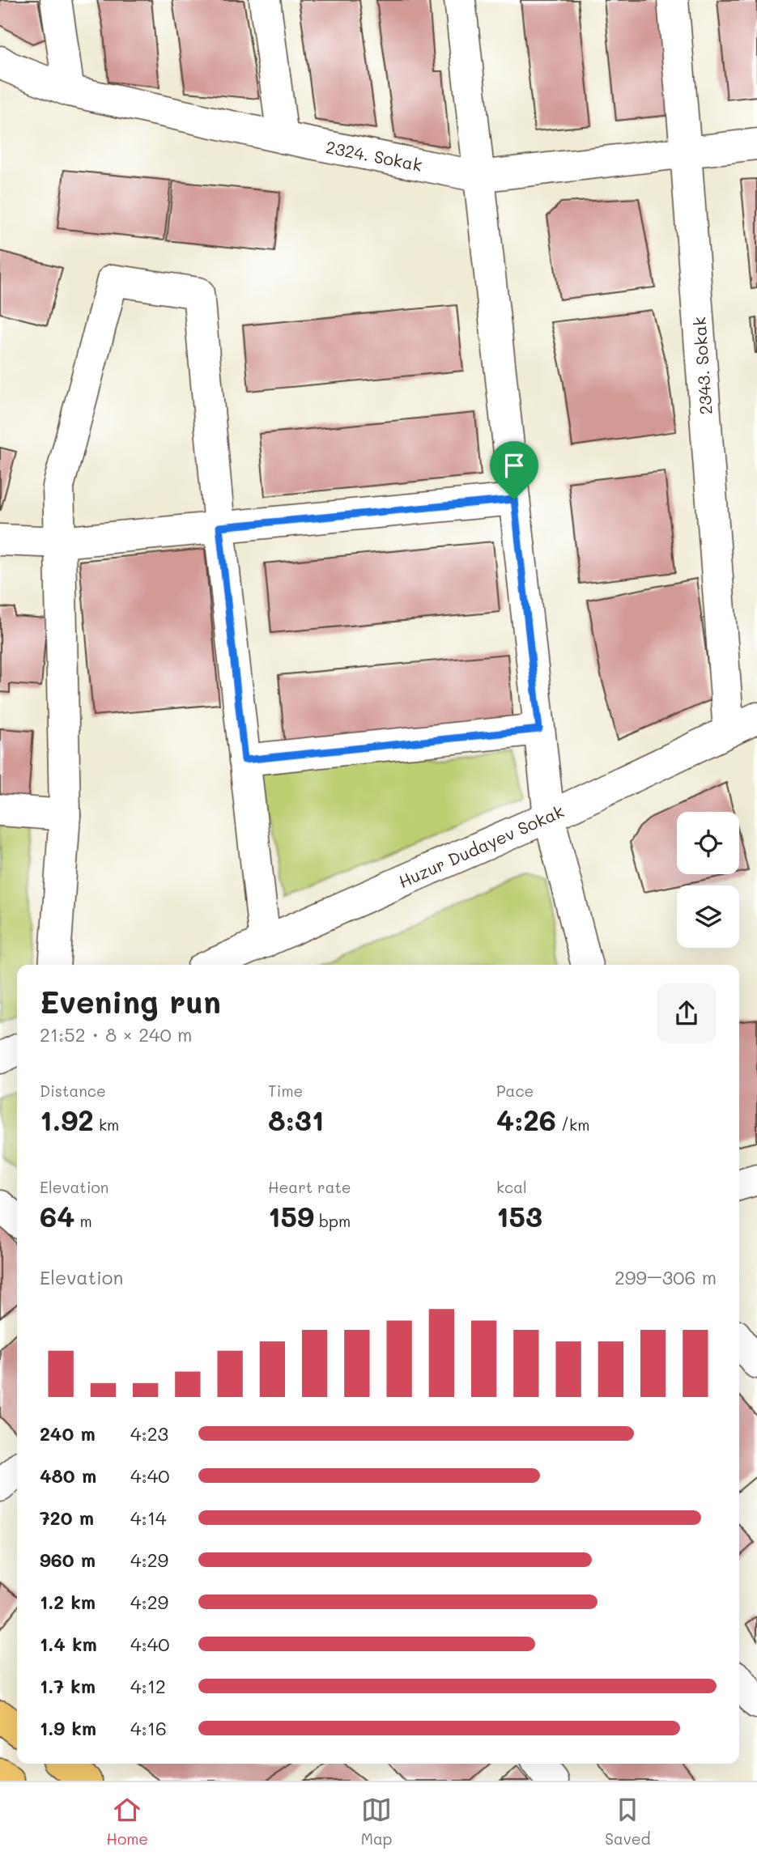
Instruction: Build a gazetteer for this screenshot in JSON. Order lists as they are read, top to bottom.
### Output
{
  "streets": {
    "street": ["2324. Sokak", "2343. Sokak", "Huzur Dudayev Sokak"]
  },
  "crossings": [
    ["2324. Sokak", "2343. Sokak"],
    ["2343. Sokak", "Huzur Dudayev Sokak"]
  ],
  "page": {
    "heading": ["Evening run", "21:52 · 8 × 240 m"],
    "stats": [
      ["Distance", "1.92 km"],
      ["Time", "8:31"],
      ["Pace", "4:26 /km"],
      ["Elevation", "64 m"],
      ["Heart rate", "159 bpm"],
      ["kcal", "153"]
    ],
    "chart": ["Elevation", "299–306 m"],
    "list": [
      {
        "name": "240 m",
        "note": "4:23"
      },
      {
        "name": "480 m",
        "note": "4:40"
      },
      {
        "name": "720 m",
        "note": "4:14"
      },
      {
        "name": "960 m",
        "note": "4:29"
      },
      {
        "name": "1.2 km",
        "note": "4:29"
      },
      {
        "name": "1.4 km",
        "note": "4:40"
      },
      {
        "name": "1.7 km",
        "note": "4:12"
      },
      {
        "name": "1.9 km",
        "note": "4:16"
      }
    ],
    "tabs": ["Home", "Map", "Saved"]
  }
}
